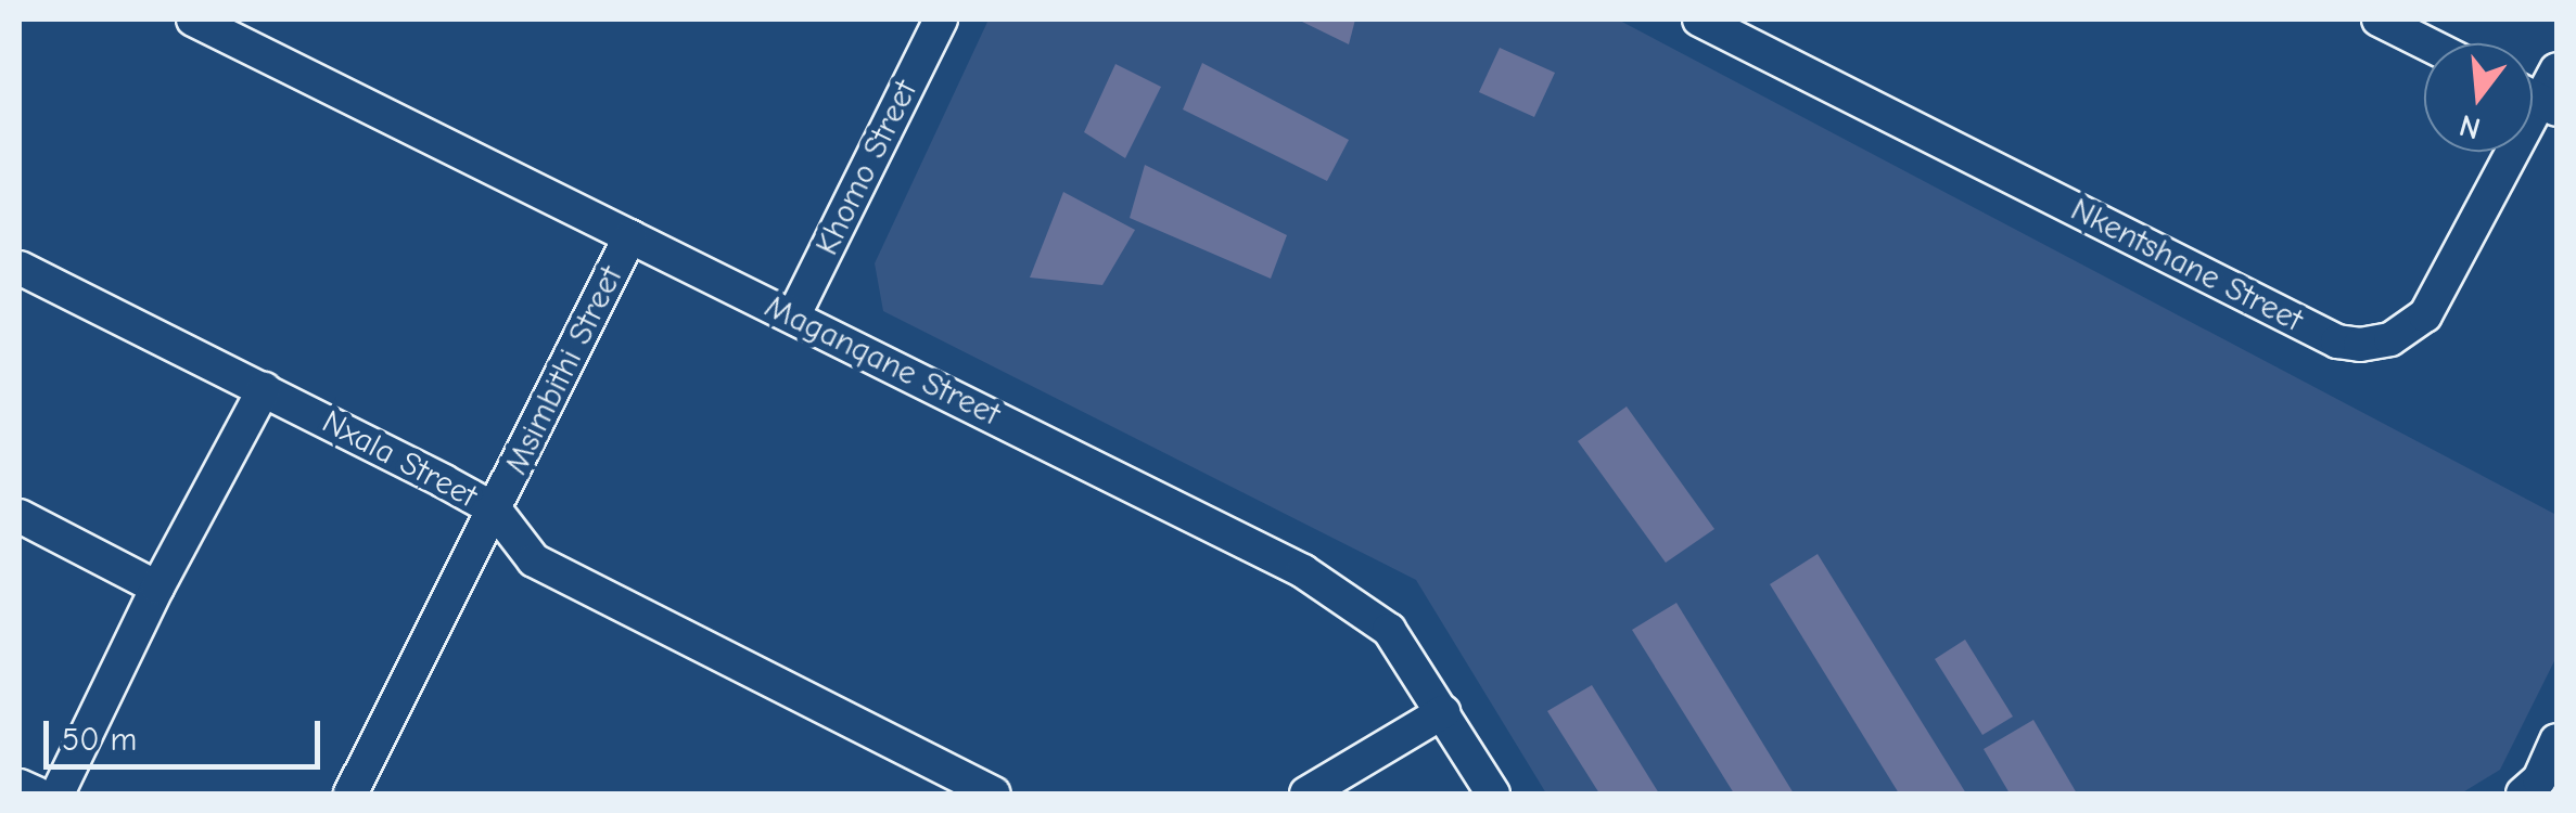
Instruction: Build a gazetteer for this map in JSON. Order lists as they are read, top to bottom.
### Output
{
  "streets": {
    "street": [
      "Khomo Street",
      "Nkentshane Street",
      "Maganqane Street",
      "Msimbithi Street",
      "Nxala Street"
    ]
  },
  "crossings": [
    ["Khomo Street", "Maganqane Street"],
    ["Maganqane Street", "Msimbithi Street"],
    ["Msimbithi Street", "Nxala Street"]
  ],
  "scale_bar": "50 m",
  "north": "bottom"
}
